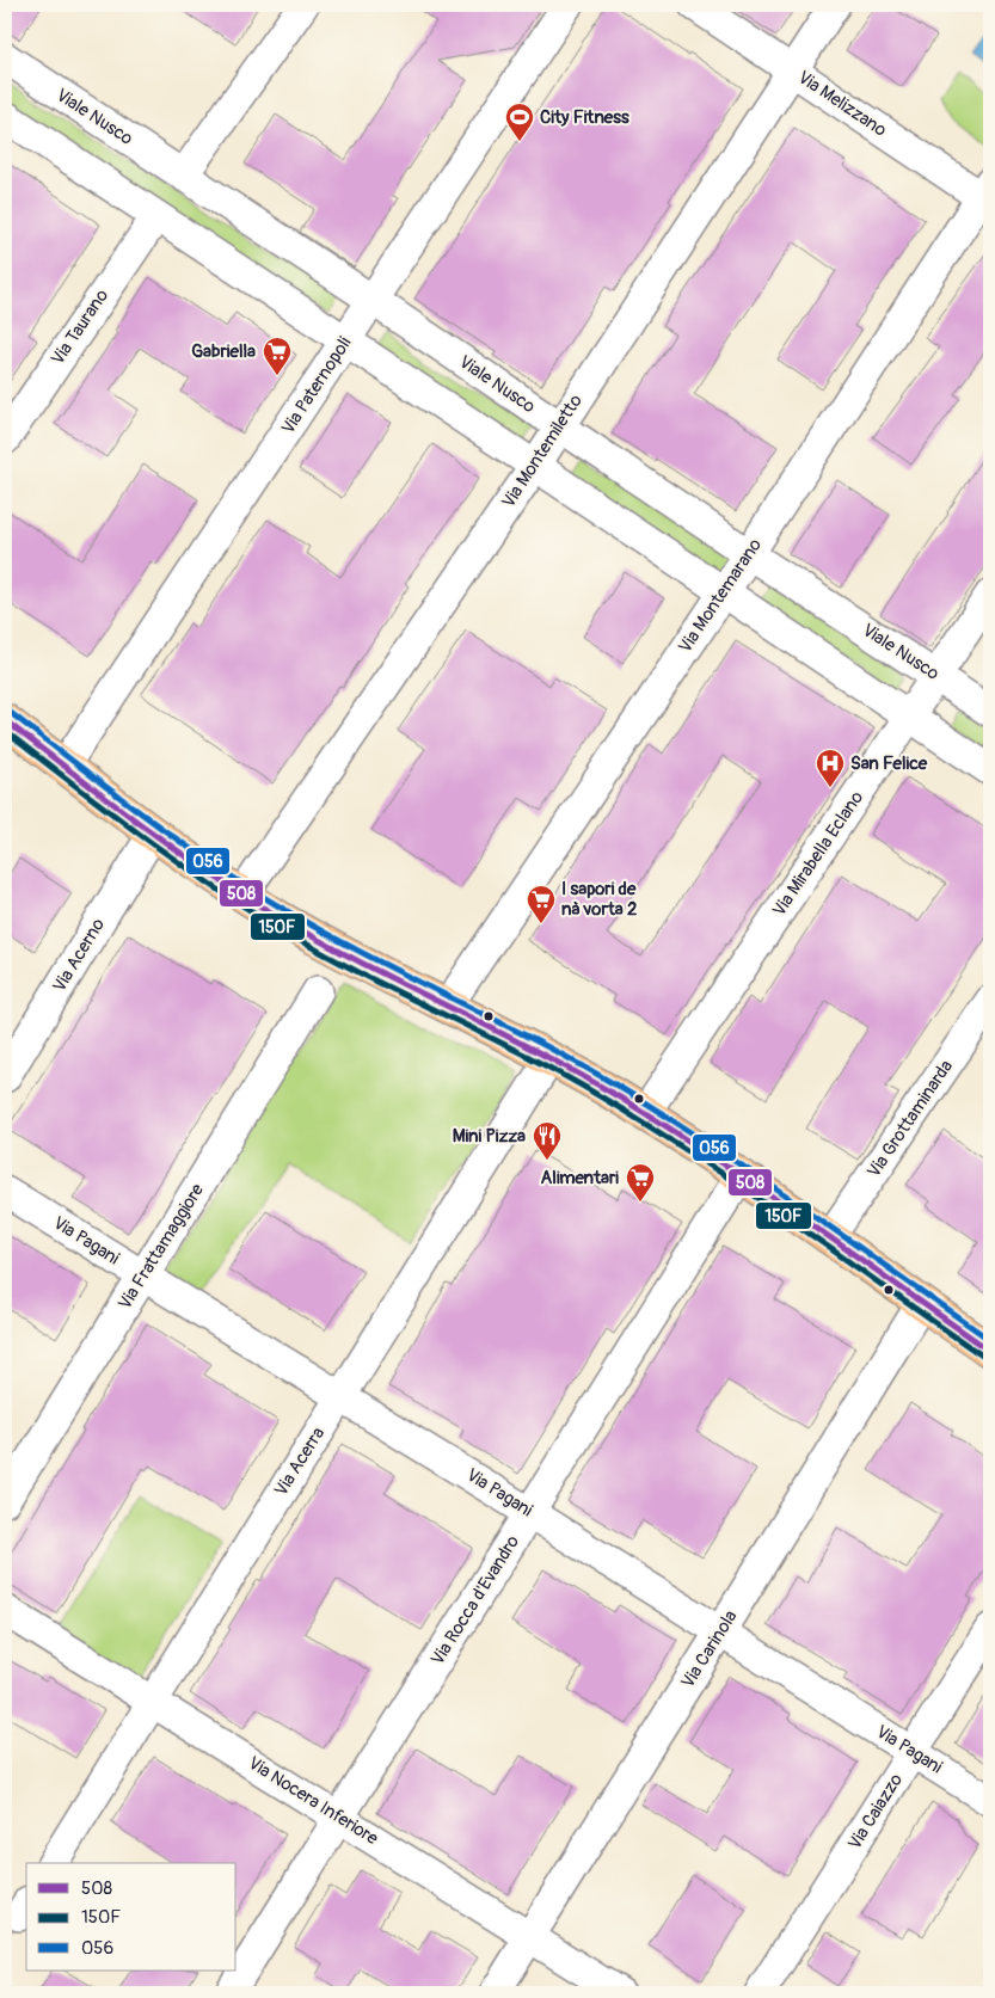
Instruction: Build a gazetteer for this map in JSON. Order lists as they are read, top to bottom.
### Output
{
  "streets": {
    "street": [
      "Via Melizzano",
      "Viale Nusco",
      "Via Taurano",
      "Via Paternopoli",
      "Via Montemiletto",
      "Via Montemarano",
      "Via Mirabella Eclano",
      "Via Acerno",
      "Via Grottaminarda",
      "Via Pagani",
      "Via Frattamaggiore",
      "Via Acerra",
      "Via Rocca d'Evandro",
      "Via Carinola",
      "Via Nocera Inferiore",
      "Via Caiazzo"
    ]
  },
  "crossings": [
    ["Via Melizzano", "Via Montemiletto"],
    ["Via Melizzano", "Via Montemarano"],
    ["Viale Nusco", "Via Paternopoli"],
    ["Viale Nusco", "Via Montemiletto"],
    ["Viale Nusco", "Via Montemarano"],
    ["Viale Nusco", "Via Mirabella Eclano"],
    ["Via Pagani", "Via Frattamaggiore"],
    ["Via Pagani", "Via Acerra"],
    ["Via Pagani", "Via Rocca d'Evandro"],
    ["Via Pagani", "Via Carinola"],
    ["Via Pagani", "Via Caiazzo"],
    ["Via Acerra", "Via Nocera Inferiore"],
    ["Via Rocca d'Evandro", "Via Nocera Inferiore"],
    ["Via Carinola", "Via Nocera Inferiore"]
  ],
  "places": {
    "sports": ["City Fitness"],
    "supermarket": ["Gabriella", "I sapori de nà vorta 2", "Alimentari"],
    "hospital": ["San Felice"],
    "restaurant": ["Mini Pizza"]
  },
  "lines": ["transit line 056", "transit line 508", "transit line 150F"],
  "legend": ["508", "150F", "056"]
}
